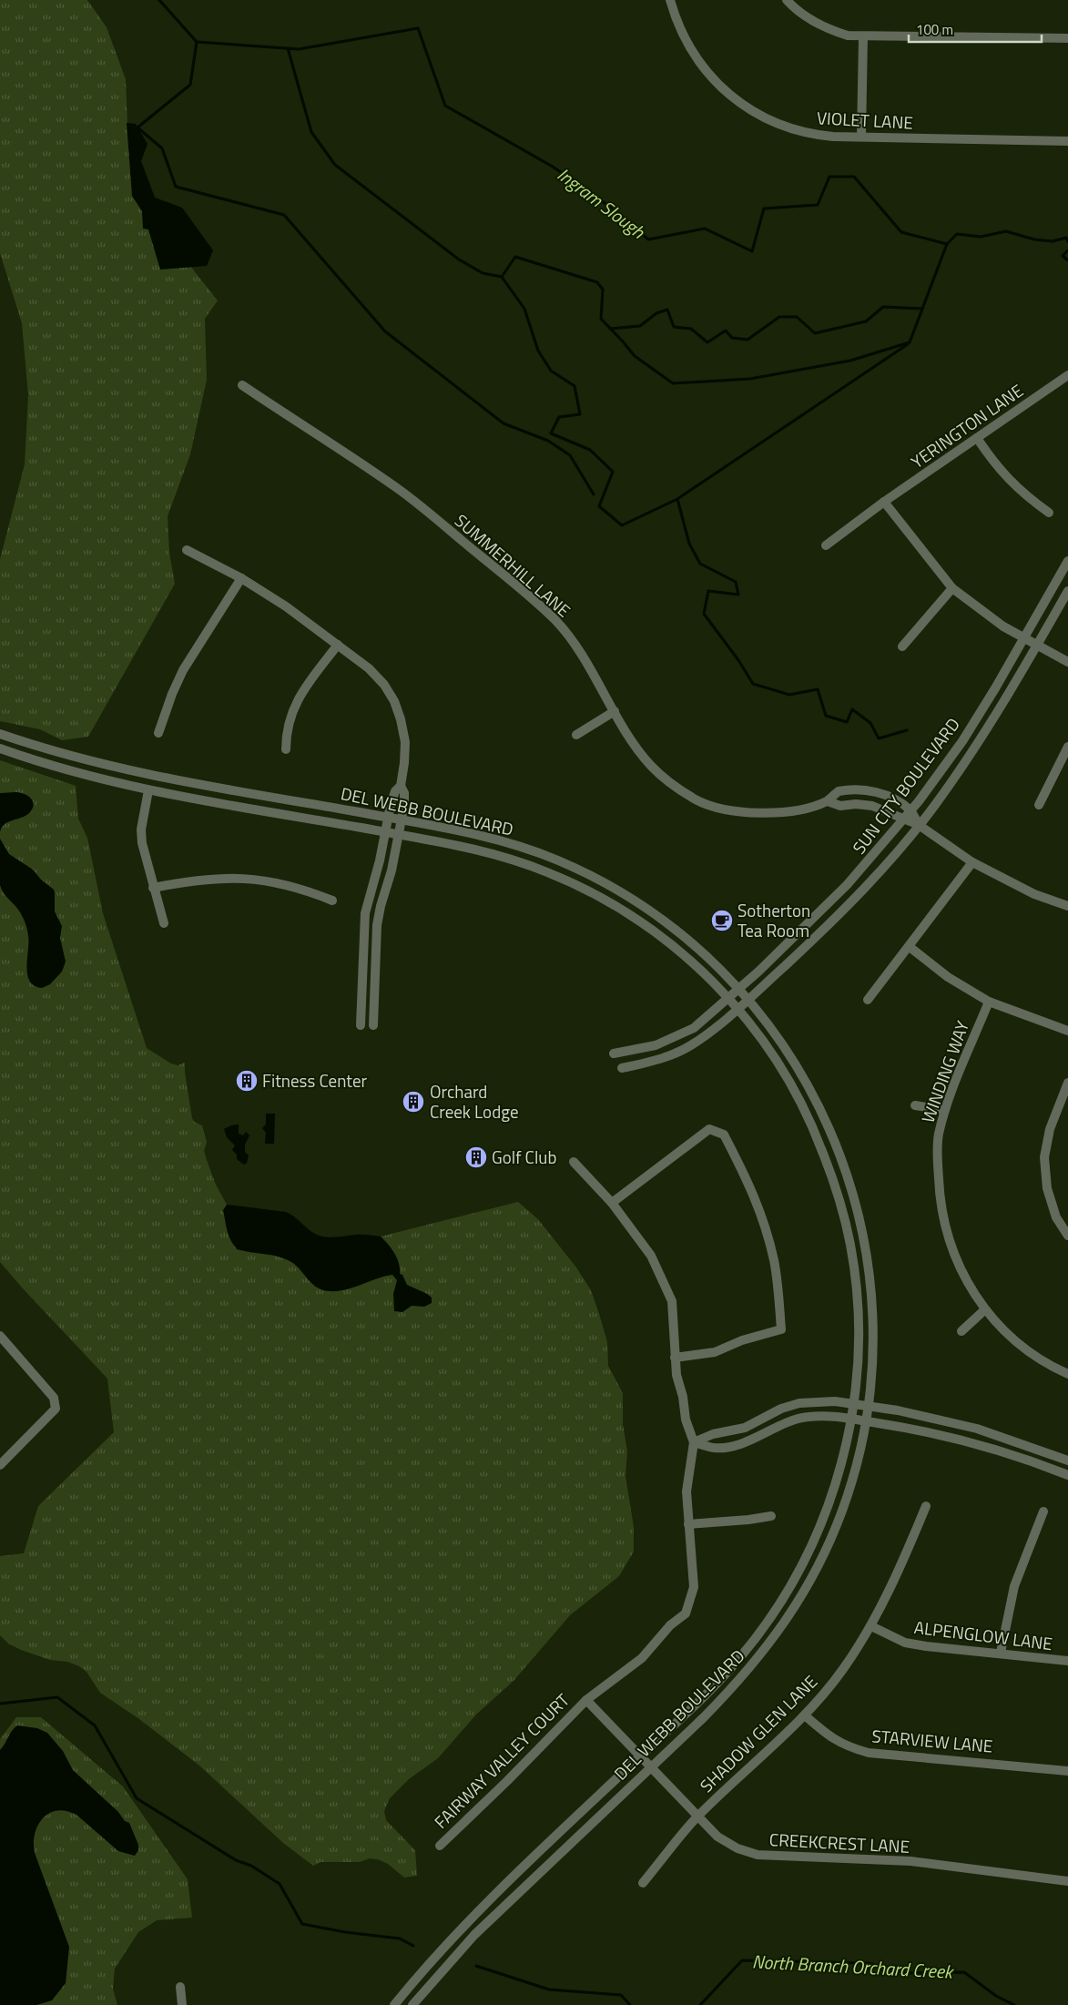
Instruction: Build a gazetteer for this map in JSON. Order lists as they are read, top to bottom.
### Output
{
  "streets": {
    "street": [
      "VIOLET LANE",
      "YERINGTON LANE",
      "SUMMERHILL LANE",
      "SUN CITY BOULEVARD",
      "DEL WEBB BOULEVARD",
      "WINDING WAY",
      "ALPENGLOW LANE",
      "SHADOW GLEN LANE",
      "STARVIEW LANE",
      "FAIRWAY VALLEY COURT",
      "CREEKCREST LANE"
    ]
  },
  "crossings": [
    ["SUMMERHILL LANE", "SUN CITY BOULEVARD"],
    ["SUN CITY BOULEVARD", "DEL WEBB BOULEVARD"],
    ["DEL WEBB BOULEVARD", "CREEKCREST LANE"],
    ["ALPENGLOW LANE", "SHADOW GLEN LANE"],
    ["SHADOW GLEN LANE", "STARVIEW LANE"],
    ["SHADOW GLEN LANE", "CREEKCREST LANE"],
    ["FAIRWAY VALLEY COURT", "CREEKCREST LANE"]
  ],
  "water": ["Ingram Slough", "North Branch Orchard Creek"],
  "places": {
    "cafe": ["Sotherton Tea Room"],
    "building": ["Fitness Center", "Orchard Creek Lodge", "Golf Club"]
  },
  "scale_bar": "100 m"
}
